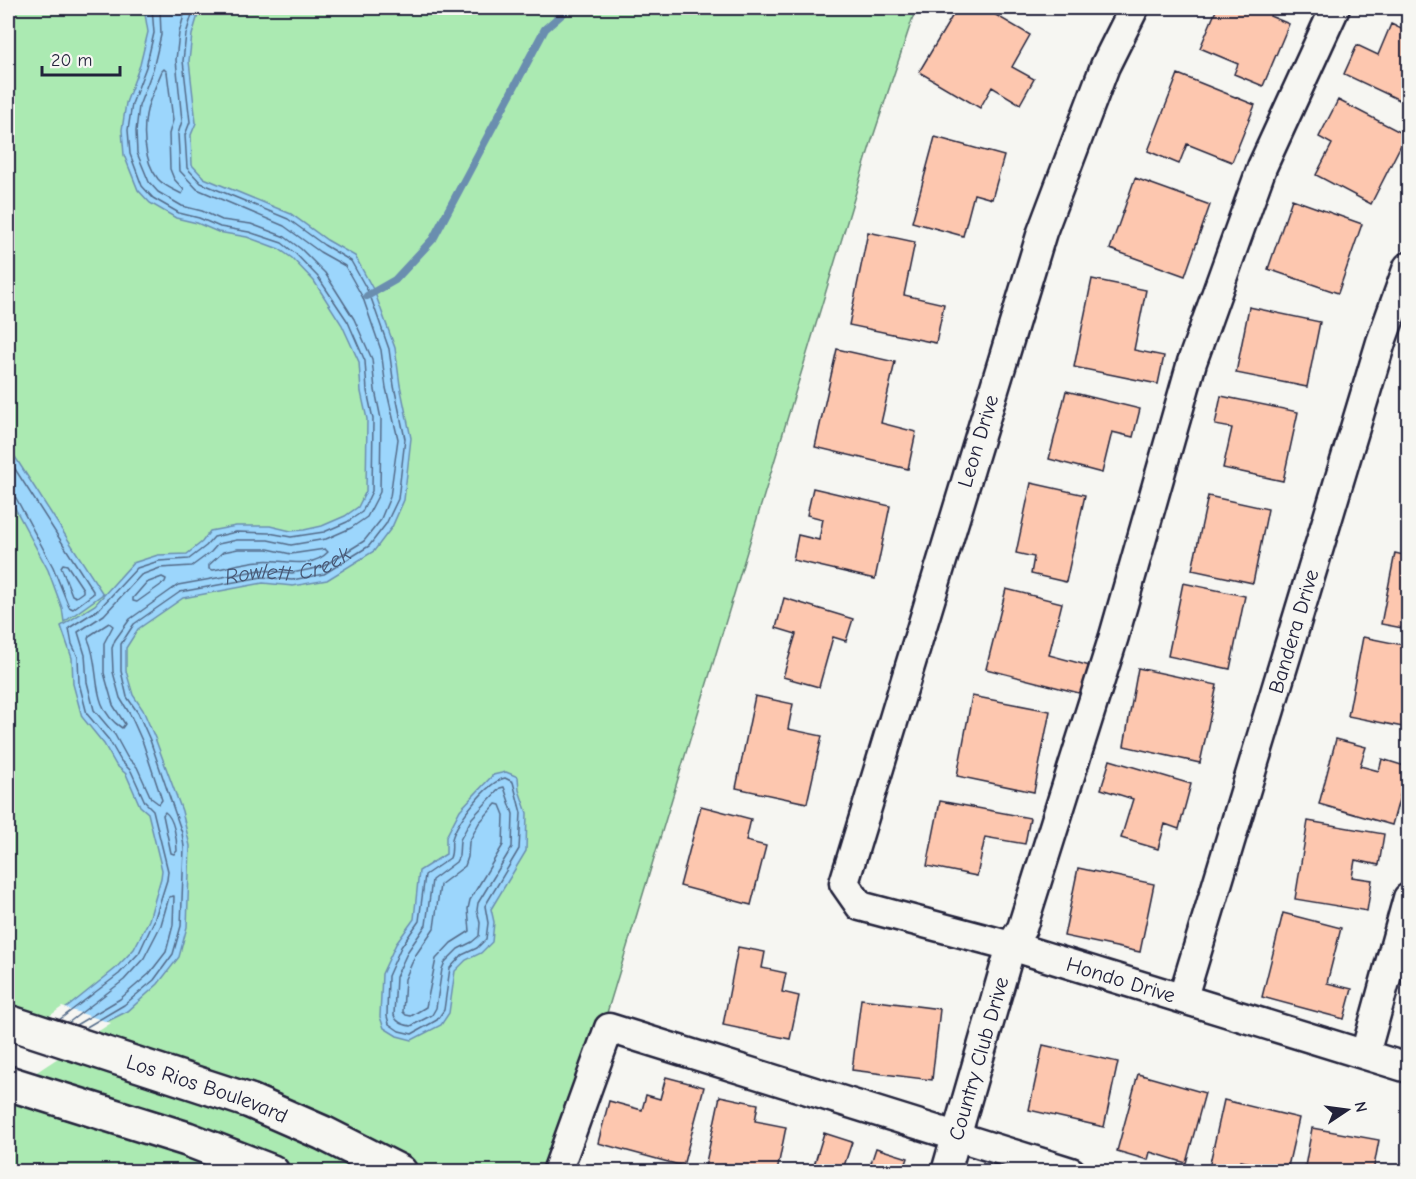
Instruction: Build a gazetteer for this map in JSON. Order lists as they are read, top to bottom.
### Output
{
  "streets": {
    "main road": ["Los Rios Boulevard"],
    "street": [
      "Leon Drive",
      "Bandera Drive",
      "Hondo Drive",
      "Country Club Drive"
    ]
  },
  "crossings": [
    ["Leon Drive", "Hondo Drive"],
    ["Bandera Drive", "Hondo Drive"],
    ["Hondo Drive", "Country Club Drive"]
  ],
  "water": ["Rowlett Creek"],
  "scale_bar": "20 m",
  "north": "right"
}
